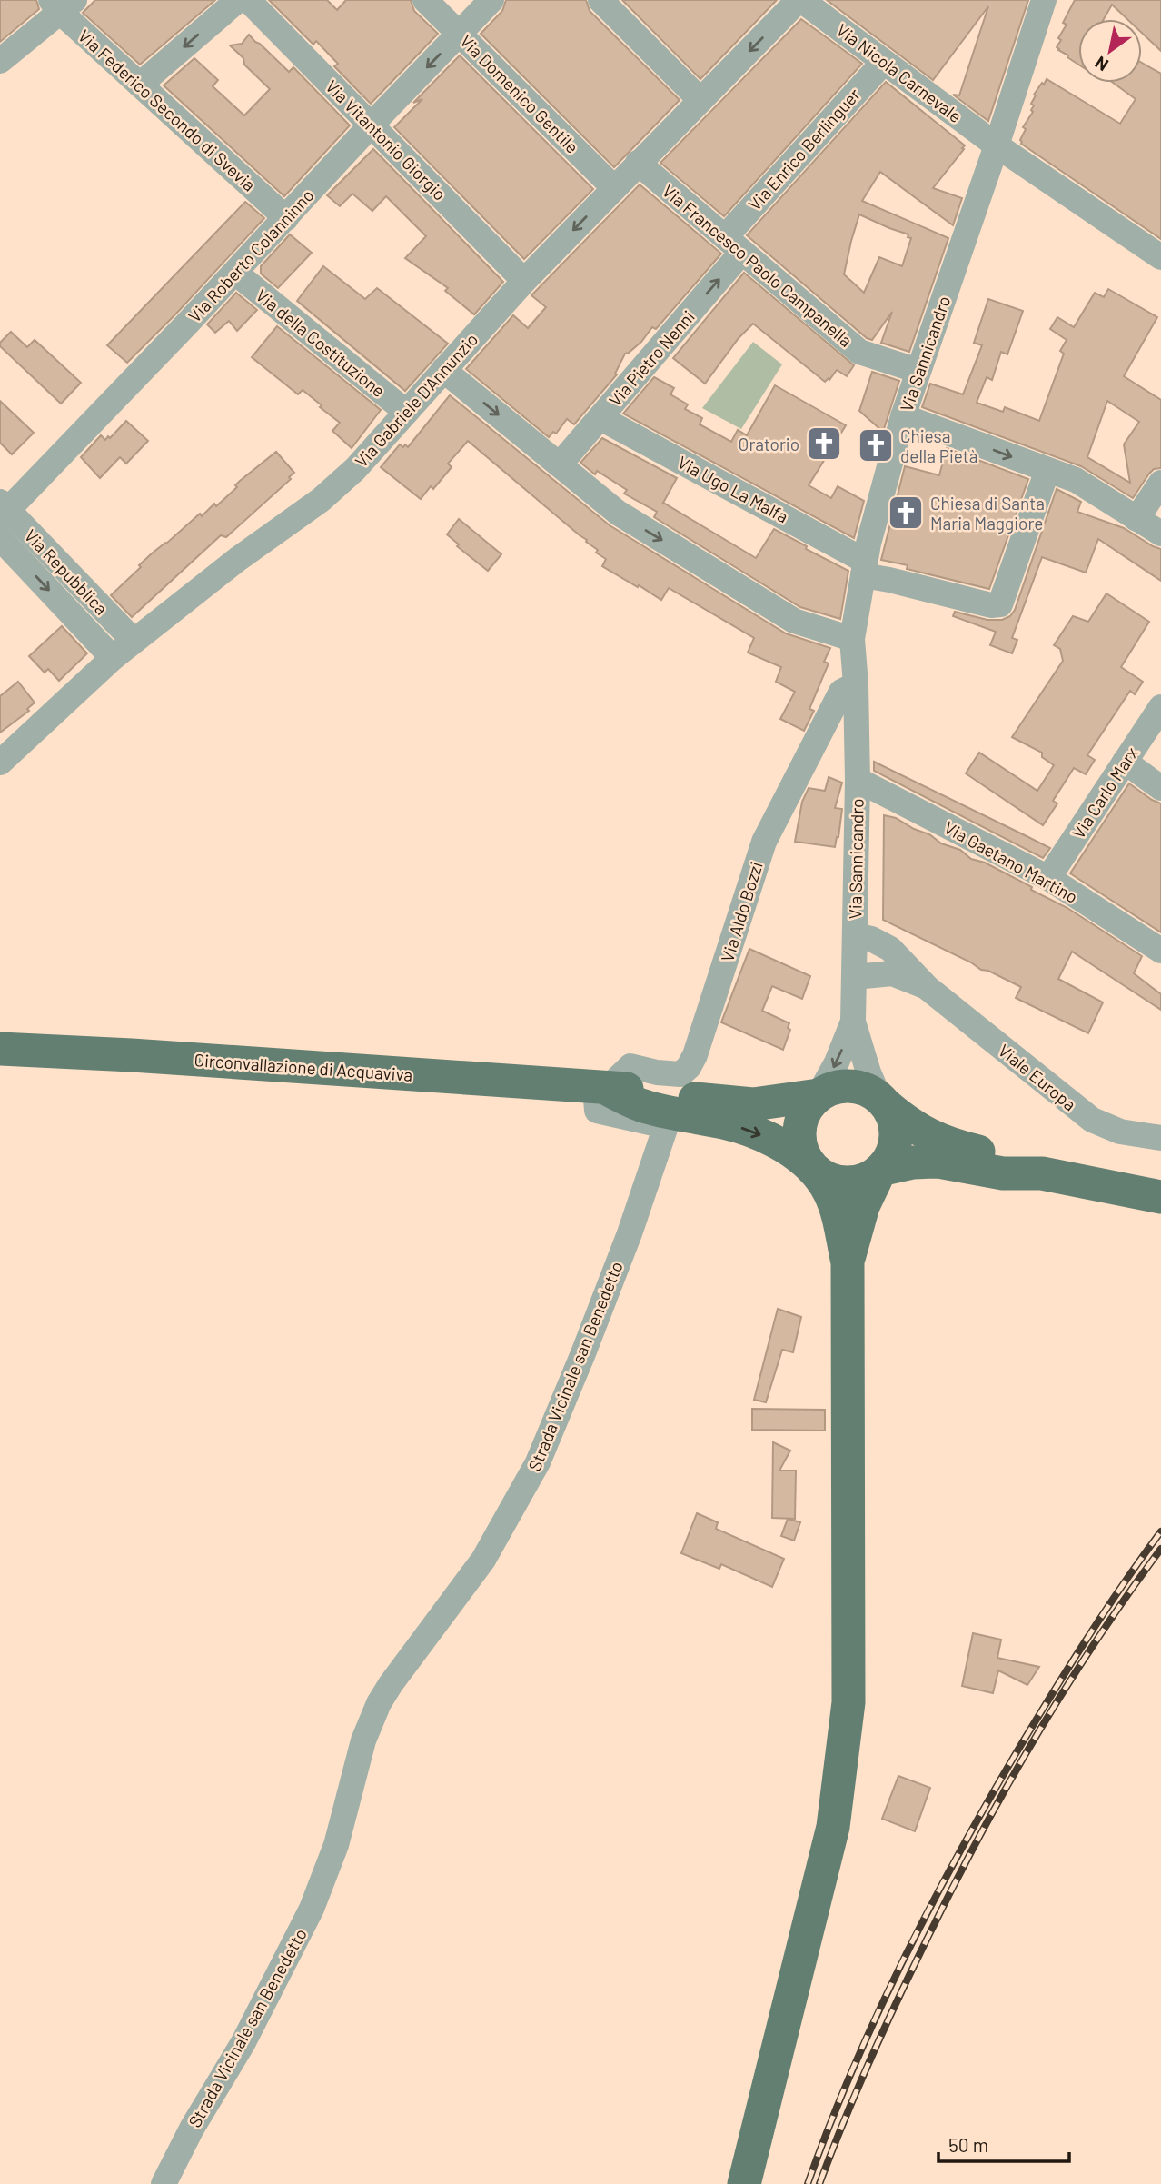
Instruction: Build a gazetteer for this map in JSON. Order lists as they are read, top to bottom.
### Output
{
  "streets": {
    "main road": ["Circonvallazione di Acquaviva"],
    "street": [
      "Via Nicola Carnevale",
      "Via Domenico Gentile",
      "Via Federico Secondo di Svevia",
      "Via Vitantonio Giorgio",
      "Via Enrico Berlinguer",
      "Via Roberto Colanninno",
      "Via Francesco Paolo Campanella",
      "Via della Costituzione",
      "Via Sannicandro",
      "Via Pietro Nenni",
      "Via Gabriele D'Annunzio",
      "Via Ugo La Malfa",
      "Via Repubblica",
      "Via Carlo Marx",
      "Via Gaetano Martino",
      "Via Aldo Bozzi",
      "Viale Europa",
      "Strada Vicinale san Benedetto"
    ]
  },
  "crossings": [
    ["Via Nicola Carnevale", "Via Enrico Berlinguer"],
    ["Via Nicola Carnevale", "Via Sannicandro"],
    ["Via Nicola Carnevale", "Via Gabriele D'Annunzio"],
    ["Via Domenico Gentile", "Via Roberto Colanninno"],
    ["Via Domenico Gentile", "Via Gabriele D'Annunzio"],
    ["Via Federico Secondo di Svevia", "Via Roberto Colanninno"],
    ["Via Vitantonio Giorgio", "Via Roberto Colanninno"],
    ["Via Vitantonio Giorgio", "Via Gabriele D'Annunzio"],
    ["Via Enrico Berlinguer", "Via Francesco Paolo Campanella"],
    ["Via Enrico Berlinguer", "Via Pietro Nenni"],
    ["Via Roberto Colanninno", "Via della Costituzione"],
    ["Via Roberto Colanninno", "Via Repubblica"],
    ["Via Francesco Paolo Campanella", "Via Sannicandro"],
    ["Via Francesco Paolo Campanella", "Via Pietro Nenni"],
    ["Via Francesco Paolo Campanella", "Via Gabriele D'Annunzio"],
    ["Via della Costituzione", "Via Gabriele D'Annunzio"],
    ["Via Sannicandro", "Via Ugo La Malfa"],
    ["Via Sannicandro", "Via Gaetano Martino"],
    ["Via Sannicandro", "Via Aldo Bozzi"],
    ["Via Sannicandro", "Viale Europa"],
    ["Via Pietro Nenni", "Via Ugo La Malfa"],
    ["Via Gabriele D'Annunzio", "Via Repubblica"],
    ["Via Carlo Marx", "Via Gaetano Martino"],
    ["Via Aldo Bozzi", "Circonvallazione di Acquaviva"],
    ["Via Aldo Bozzi", "Strada Vicinale san Benedetto"],
    ["Circonvallazione di Acquaviva", "Strada Vicinale san Benedetto"]
  ],
  "one_way": ["Via Pietro Nenni"],
  "places": {
    "church": ["Oratorio", "Chiesa della Pietà", "Chiesa di Santa Maria Maggiore"]
  },
  "scale_bar": "50 m",
  "north": "bottom left"
}
